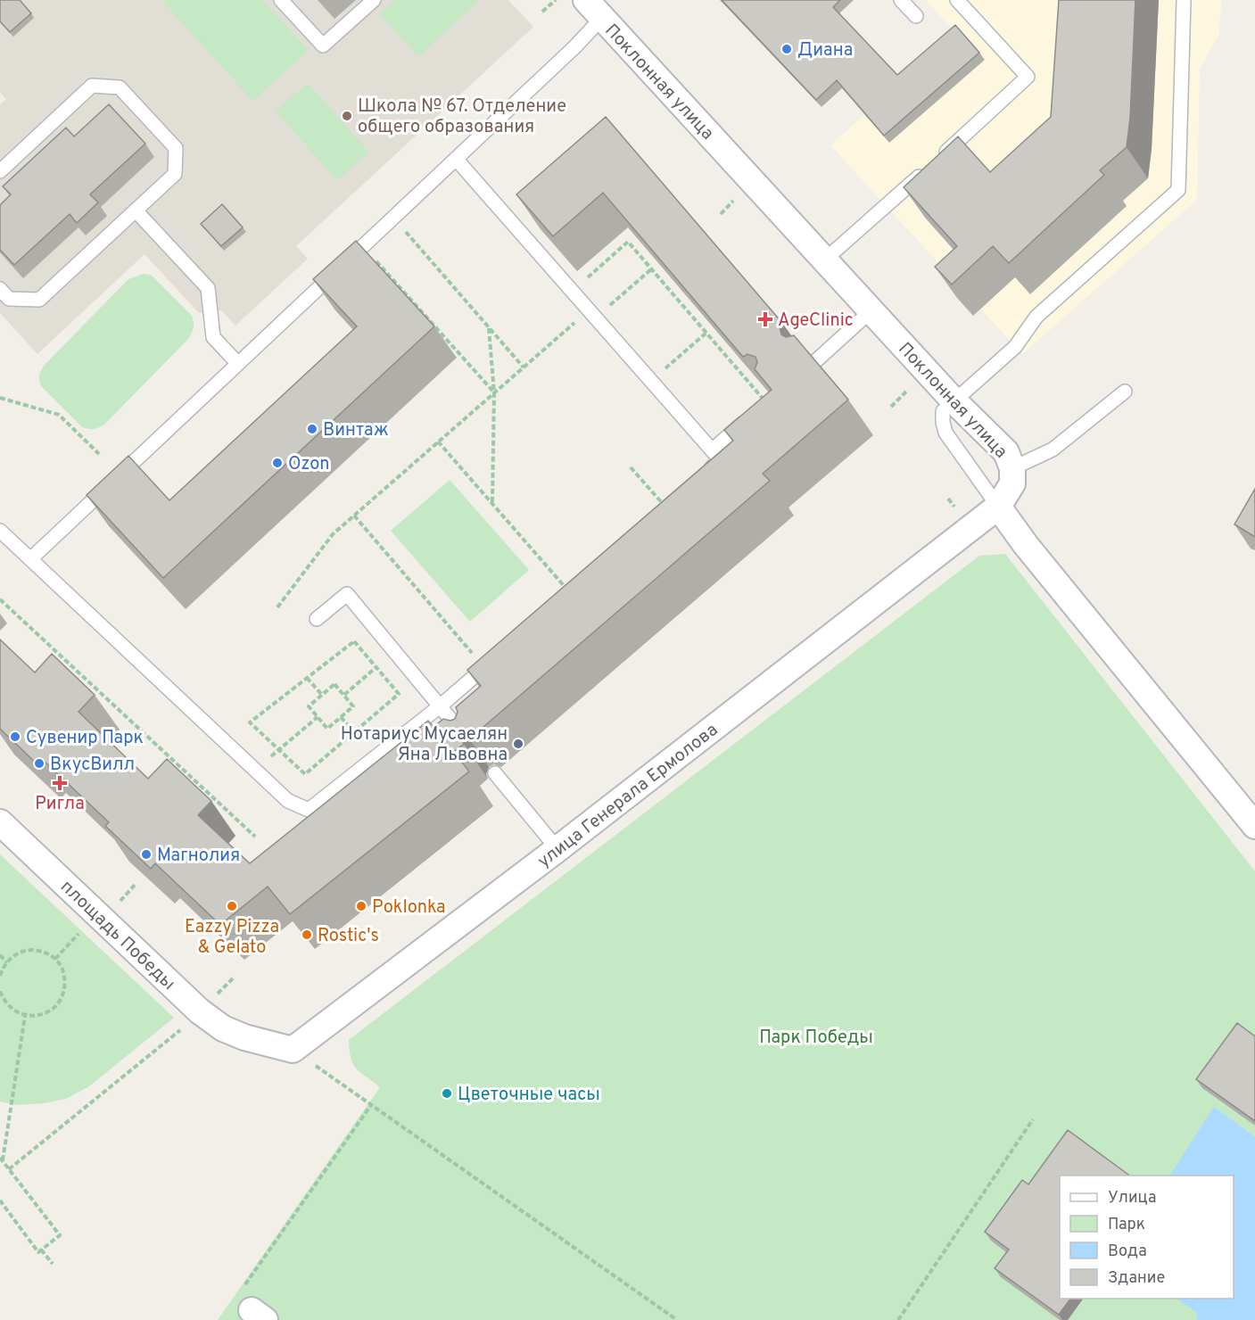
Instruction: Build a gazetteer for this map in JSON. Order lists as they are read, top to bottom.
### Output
{
  "streets": {
    "street": ["Поклонная улица", "улица Генерала Ермолова", "площадь Победы"]
  },
  "crossings": [
    ["Поклонная улица", "улица Генерала Ермолова"],
    ["улица Генерала Ермолова", "площадь Победы"]
  ],
  "parks": ["Парк Победы"],
  "places": {
    "other": [
      "Диана",
      "Школа № 67. Отделение общего образования",
      "Винтаж",
      "Ozon",
      "Сувенир Парк",
      "Нотариус Мусаелян Яна Львовна",
      "ВкусВилл",
      "Магнолия",
      "Eazzy Pizza & Gelato",
      "Poklonka",
      "Rostic's",
      "Цветочные часы"
    ],
    "health": ["AgeClinic", "Ригла"]
  },
  "legend": [
    "Улица",
    "Парк",
    "Вода",
    "Здание"
  ]
}
